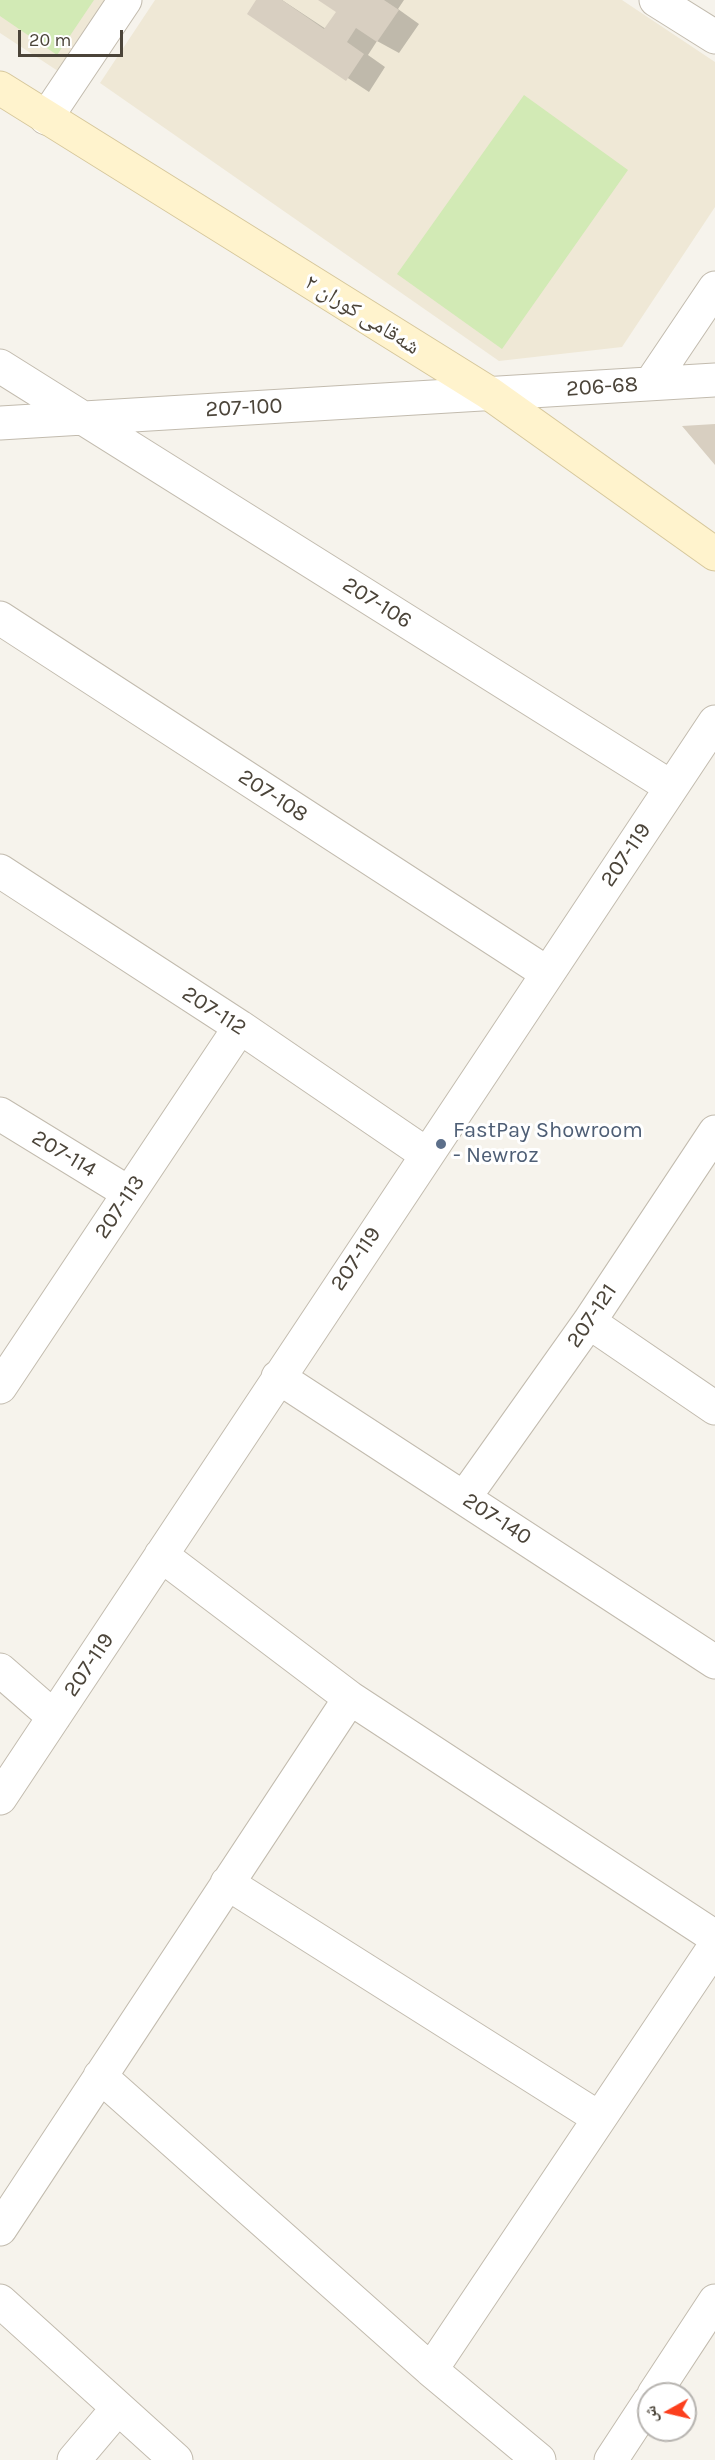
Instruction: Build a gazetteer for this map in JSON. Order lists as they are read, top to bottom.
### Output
{
  "streets": {
    "street": [
      "شەقامی کوران ٢",
      "206-68",
      "207-100",
      "207-106",
      "207-108",
      "207-119",
      "207-112",
      "207-114",
      "207-113",
      "207-121",
      "207-140"
    ]
  },
  "crossings": [
    ["شەقامی کوران ٢", "206-68"],
    ["شەقامی کوران ٢", "207-100"],
    ["206-68", "207-100"],
    ["207-100", "207-106"],
    ["207-106", "207-119"],
    ["207-108", "207-119"],
    ["207-119", "207-112"],
    ["207-119", "207-140"],
    ["207-112", "207-113"],
    ["207-114", "207-113"],
    ["207-121", "207-140"]
  ],
  "places": ["FastPay Showroom - Newroz"],
  "scale_bar": "20 m",
  "north": "left"
}
